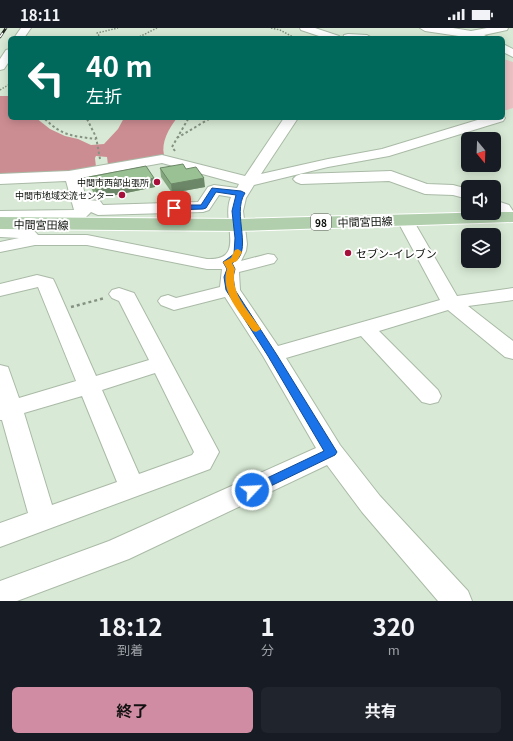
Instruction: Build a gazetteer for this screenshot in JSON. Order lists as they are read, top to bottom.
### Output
{
  "streets": {
    "main road": ["中間宮田線", "98"]
  },
  "places": ["中間市西部出張所", "中間市地域交流センター", "セブン-イレブン"],
  "north": "bottom",
  "page": {
    "status": "18:11",
    "turn": ["40 m", "左折"],
    "eta": [
      "18:12",
      "到着",
      "1",
      "分",
      "320",
      "m"
    ],
    "buttons": ["終了", "共有"]
  }
}
